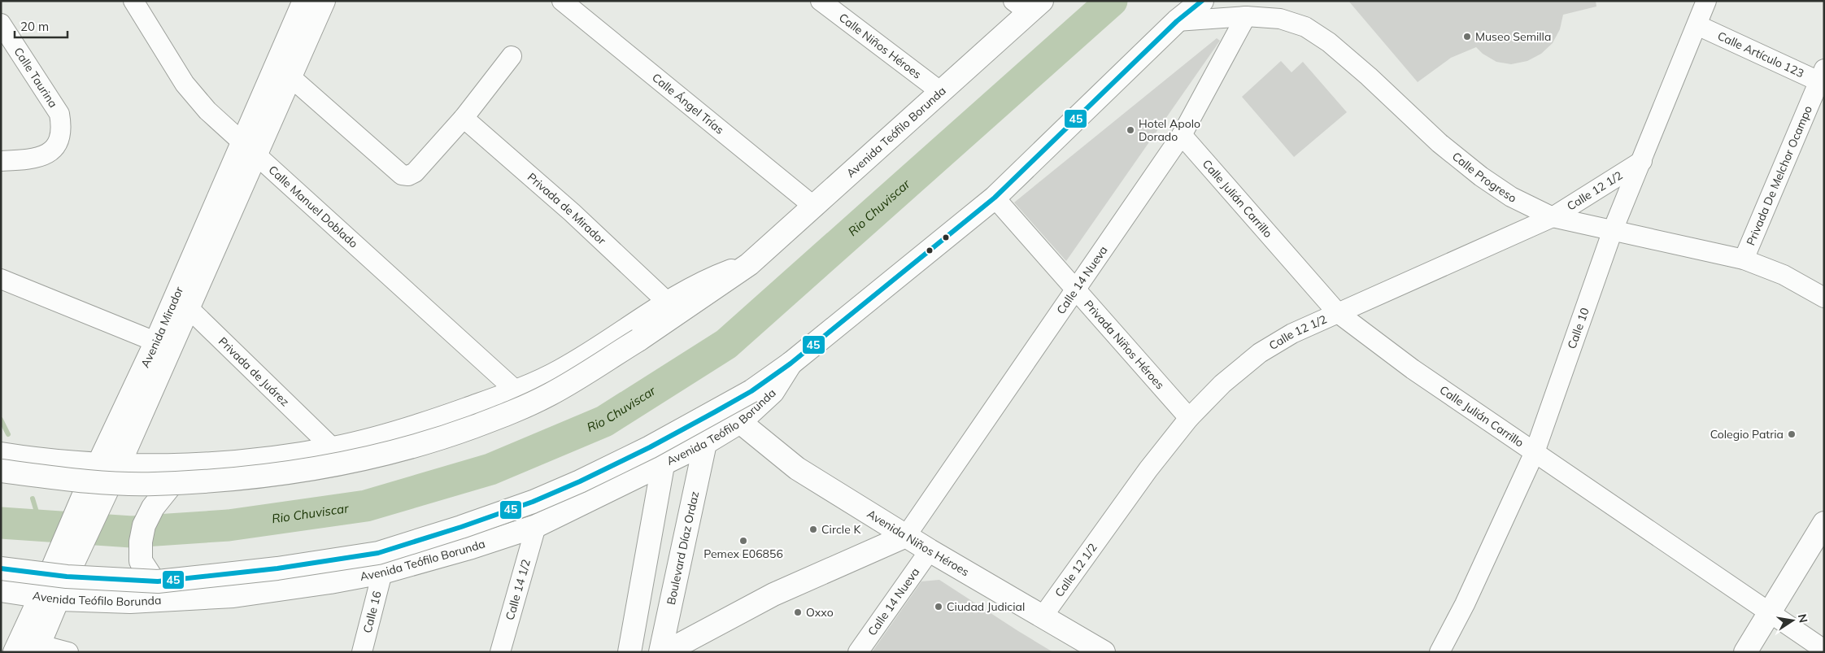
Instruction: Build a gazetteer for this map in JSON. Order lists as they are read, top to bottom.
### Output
{
  "streets": {
    "main road": [
      "Avenida Teófilo Borunda",
      "Avenida Mirador",
      "Avenida Niños Héroes",
      "Boulevard Díaz Ordaz"
    ],
    "street": [
      "Calle Niños Héroes",
      "Calle Artículo 123",
      "Calle Taurina",
      "Calle Ángel Trías",
      "Privada De Melchor Ocampo",
      "Calle Progreso",
      "Calle 12 1/2",
      "Calle Julián Carrillo",
      "Calle Manuel Doblado",
      "Privada de Mirador",
      "Calle 14 Nueva",
      "Calle 10",
      "Privada Niños Héroes",
      "Privada de Juárez",
      "Calle 14 1/2",
      "Calle 16"
    ]
  },
  "crossings": [
    ["Calle Niños Héroes", "Avenida Teófilo Borunda"],
    ["Calle Artículo 123", "Privada De Melchor Ocampo"],
    ["Calle Artículo 123", "Calle 10"],
    ["Calle Ángel Trías", "Avenida Teófilo Borunda"],
    ["Avenida Teófilo Borunda", "Calle Manuel Doblado"],
    ["Avenida Teófilo Borunda", "Privada de Mirador"],
    ["Avenida Teófilo Borunda", "Avenida Mirador"],
    ["Avenida Teófilo Borunda", "Privada de Juárez"],
    ["Avenida Teófilo Borunda", "Avenida Niños Héroes"],
    ["Avenida Teófilo Borunda", "Boulevard Díaz Ordaz"],
    ["Avenida Teófilo Borunda", "Calle 14 1/2"],
    ["Avenida Teófilo Borunda", "Calle 16"],
    ["Privada De Melchor Ocampo", "Calle Progreso"],
    ["Calle Progreso", "Calle 12 1/2"],
    ["Calle Progreso", "Calle 14 Nueva"],
    ["Calle Progreso", "Calle 10"],
    ["Calle 12 1/2", "Calle Julián Carrillo"],
    ["Calle 12 1/2", "Calle 10"],
    ["Calle 12 1/2", "Privada Niños Héroes"],
    ["Calle 12 1/2", "Avenida Niños Héroes"],
    ["Calle Julián Carrillo", "Calle 14 Nueva"],
    ["Calle Julián Carrillo", "Calle 10"],
    ["Calle Manuel Doblado", "Avenida Mirador"],
    ["Calle 14 Nueva", "Privada Niños Héroes"],
    ["Calle 14 Nueva", "Avenida Niños Héroes"],
    ["Avenida Mirador", "Privada de Juárez"]
  ],
  "water": ["Rio Chuviscar"],
  "places": [
    "Museo Semilla",
    "Hotel Apolo Dorado",
    "Colegio Patria",
    "Circle K",
    "Pemex E06856",
    "Ciudad Judicial",
    "Oxxo"
  ],
  "lines": ["transit line 45"],
  "scale_bar": "20 m",
  "north": "right"
}
